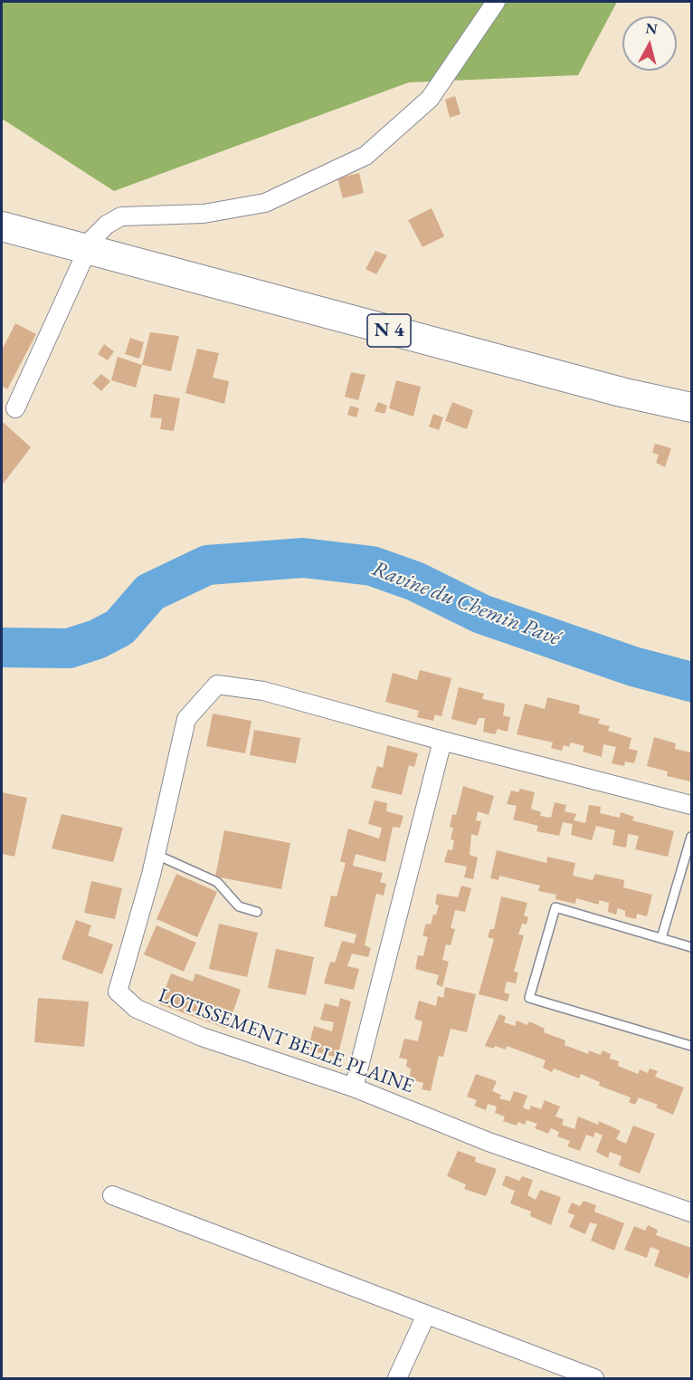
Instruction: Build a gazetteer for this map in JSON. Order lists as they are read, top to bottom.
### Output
{
  "streets": {
    "highway": ["N 4"],
    "street": ["LOTISSEMENT BELLE PLAINE"]
  },
  "water": ["Ravine du Chemin Pavé"],
  "north": "top"
}
